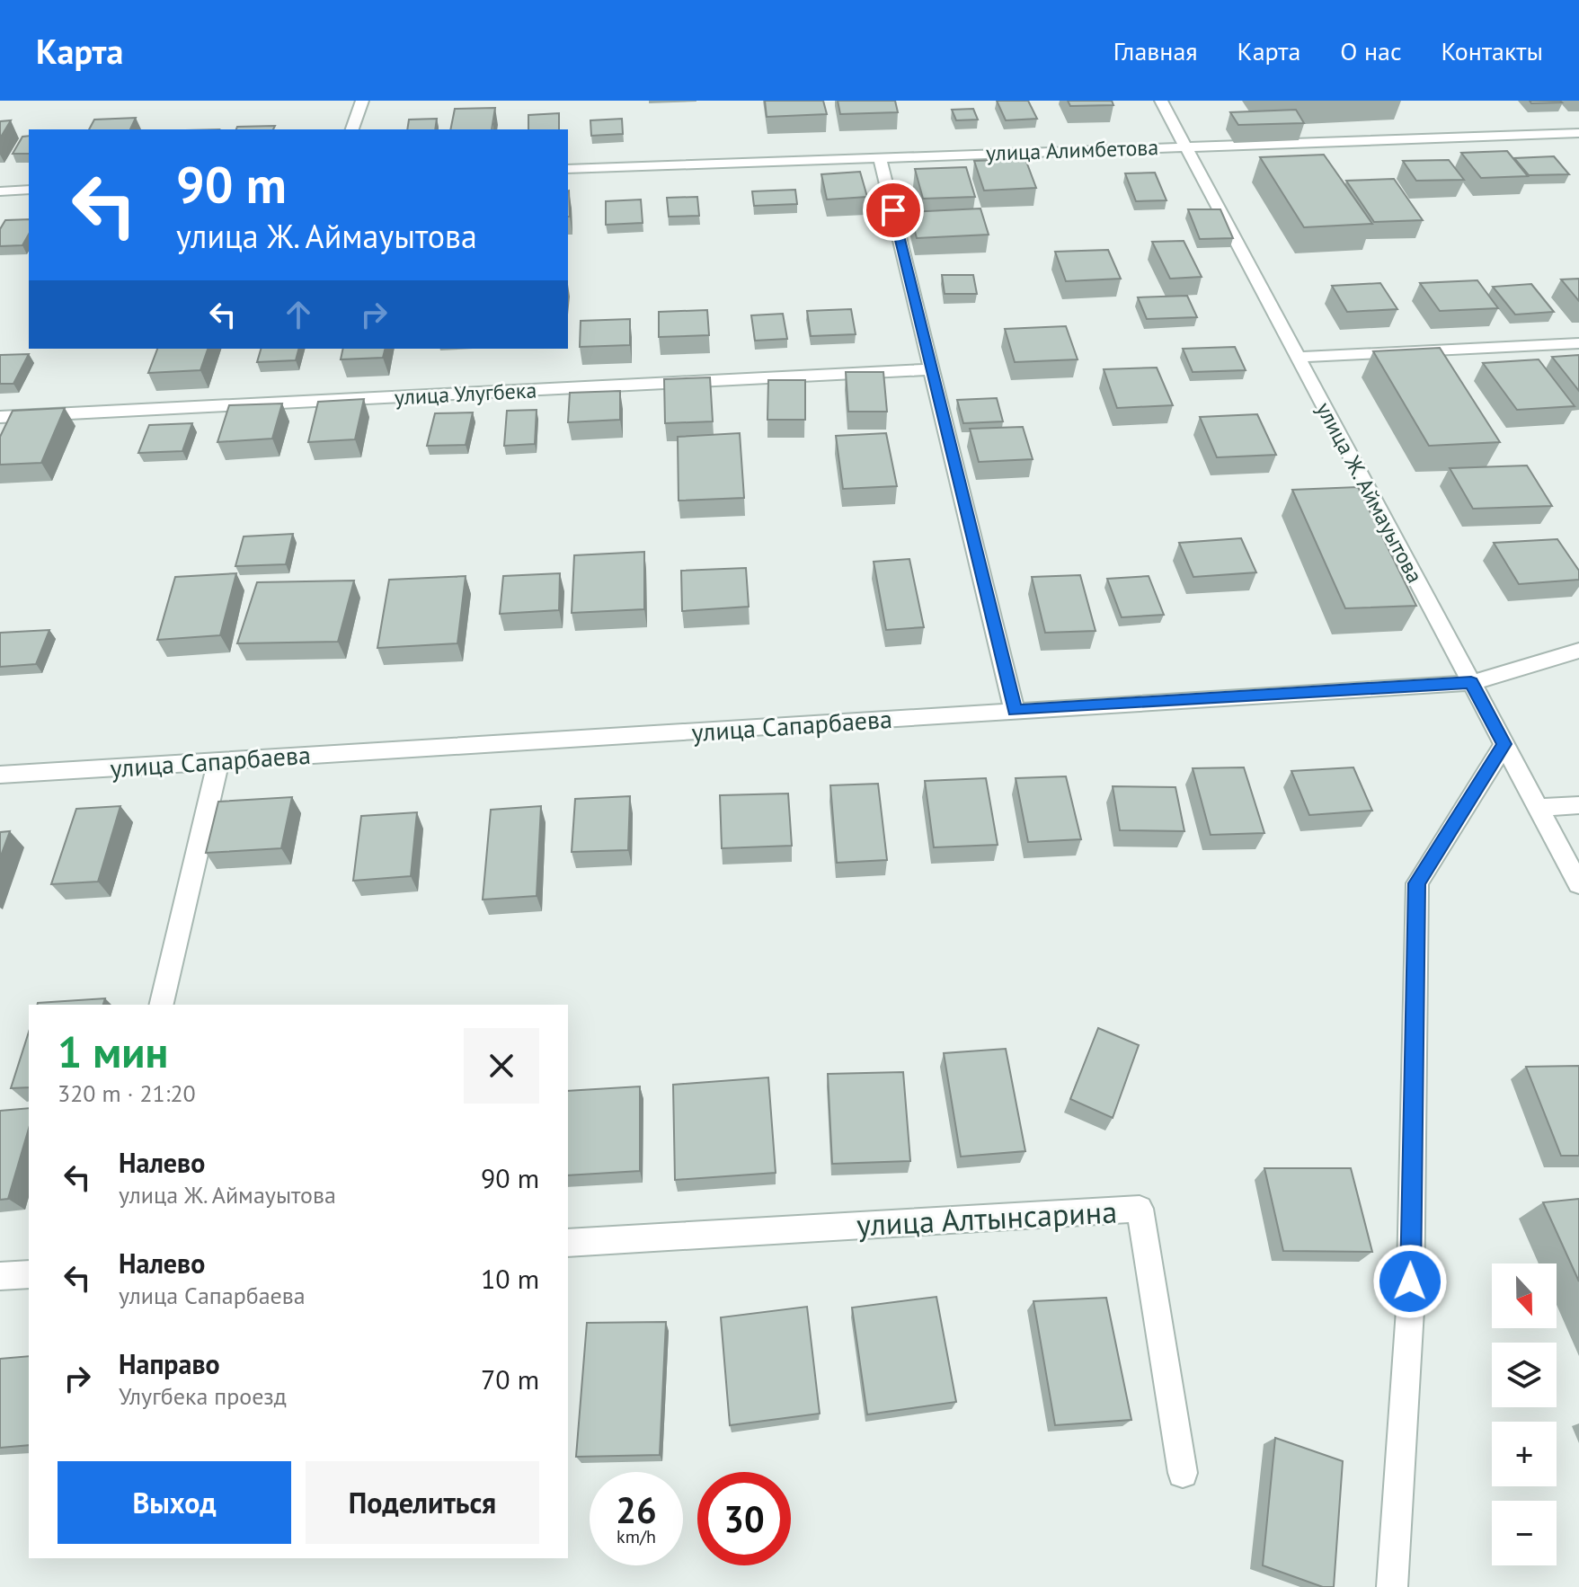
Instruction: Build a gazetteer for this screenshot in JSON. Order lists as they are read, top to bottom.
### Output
{
  "streets": {
    "street": [
      "улица Алимбетова",
      "улица Улугбека",
      "улица Ж. Аймауытова",
      "улица Сапарбаева",
      "улица Алтынсарина"
    ]
  },
  "crossings": [
    ["улица Алимбетова", "улица Ж. Аймауытова"],
    ["улица Ж. Аймауытова", "улица Сапарбаева"]
  ],
  "north": "bottom",
  "page": {
    "header": "Карта",
    "nav": [
      "Главная",
      "Карта",
      "О нас",
      "Контакты"
    ],
    "turn": ["90 m", "улица Ж. Аймауытова"],
    "heading": ["1 мин", "320 m · 21:20"],
    "list": [
      {
        "name": "Налево",
        "note": "улица Ж. Аймауытова",
        "value": "90 m"
      },
      {
        "name": "Налево",
        "note": "улица Сапарбаева",
        "value": "10 m"
      },
      {
        "name": "Направо",
        "note": "Улугбека проезд",
        "value": "70 m"
      }
    ],
    "map_buttons": ["+", "−"],
    "buttons": ["Выход", "Поделиться"],
    "speed": "26 km/h",
    "limit": "30"
  }
}
